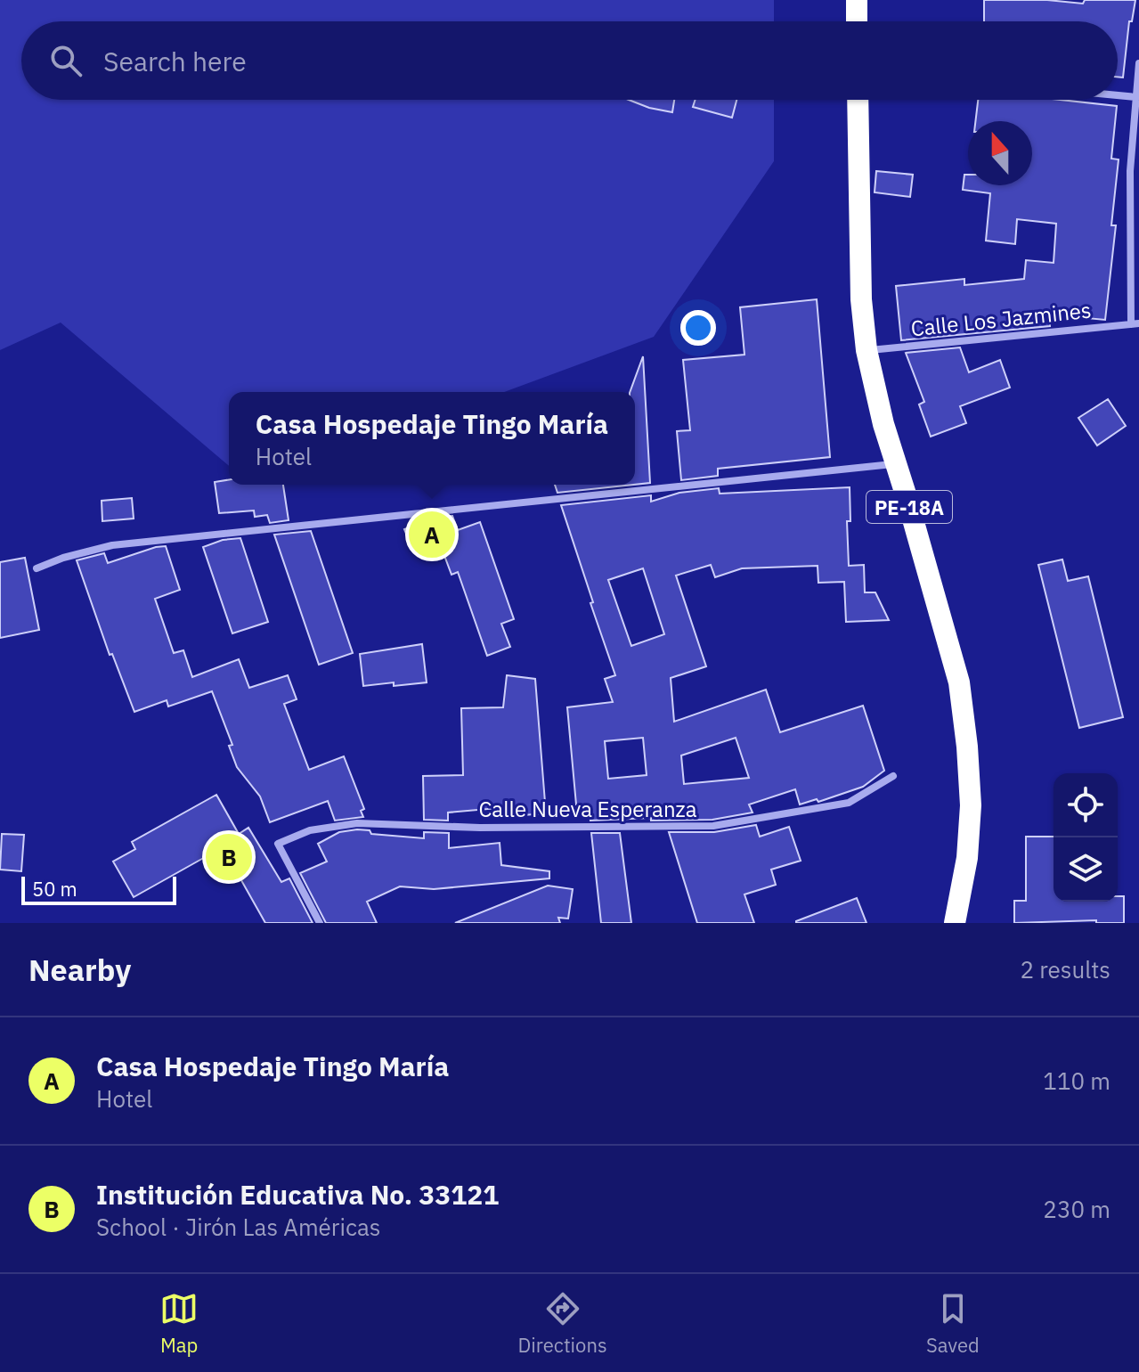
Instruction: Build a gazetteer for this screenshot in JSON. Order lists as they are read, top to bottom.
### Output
{
  "streets": {
    "highway": ["PE-18A"],
    "street": ["Calle Los Jazmines", "Calle Nueva Esperanza"]
  },
  "crossings": [
    ["Calle Los Jazmines", "PE-18A"]
  ],
  "scale_bar": "50 m",
  "north": "top",
  "page": {
    "search": "Search here",
    "popup": ["Casa Hospedaje Tingo María", "Hotel"],
    "pins": ["A", "B"],
    "scale": "50 m",
    "heading": ["Nearby", "2 results"],
    "list": [
      {
        "mark": "A",
        "name": "Casa Hospedaje Tingo María",
        "note": "Hotel",
        "value": "110 m"
      },
      {
        "mark": "B",
        "name": "Institución Educativa No. 33121",
        "note": "School · Jirón Las Américas",
        "value": "230 m"
      }
    ],
    "nav": ["Map", "Directions", "Saved"]
  }
}
